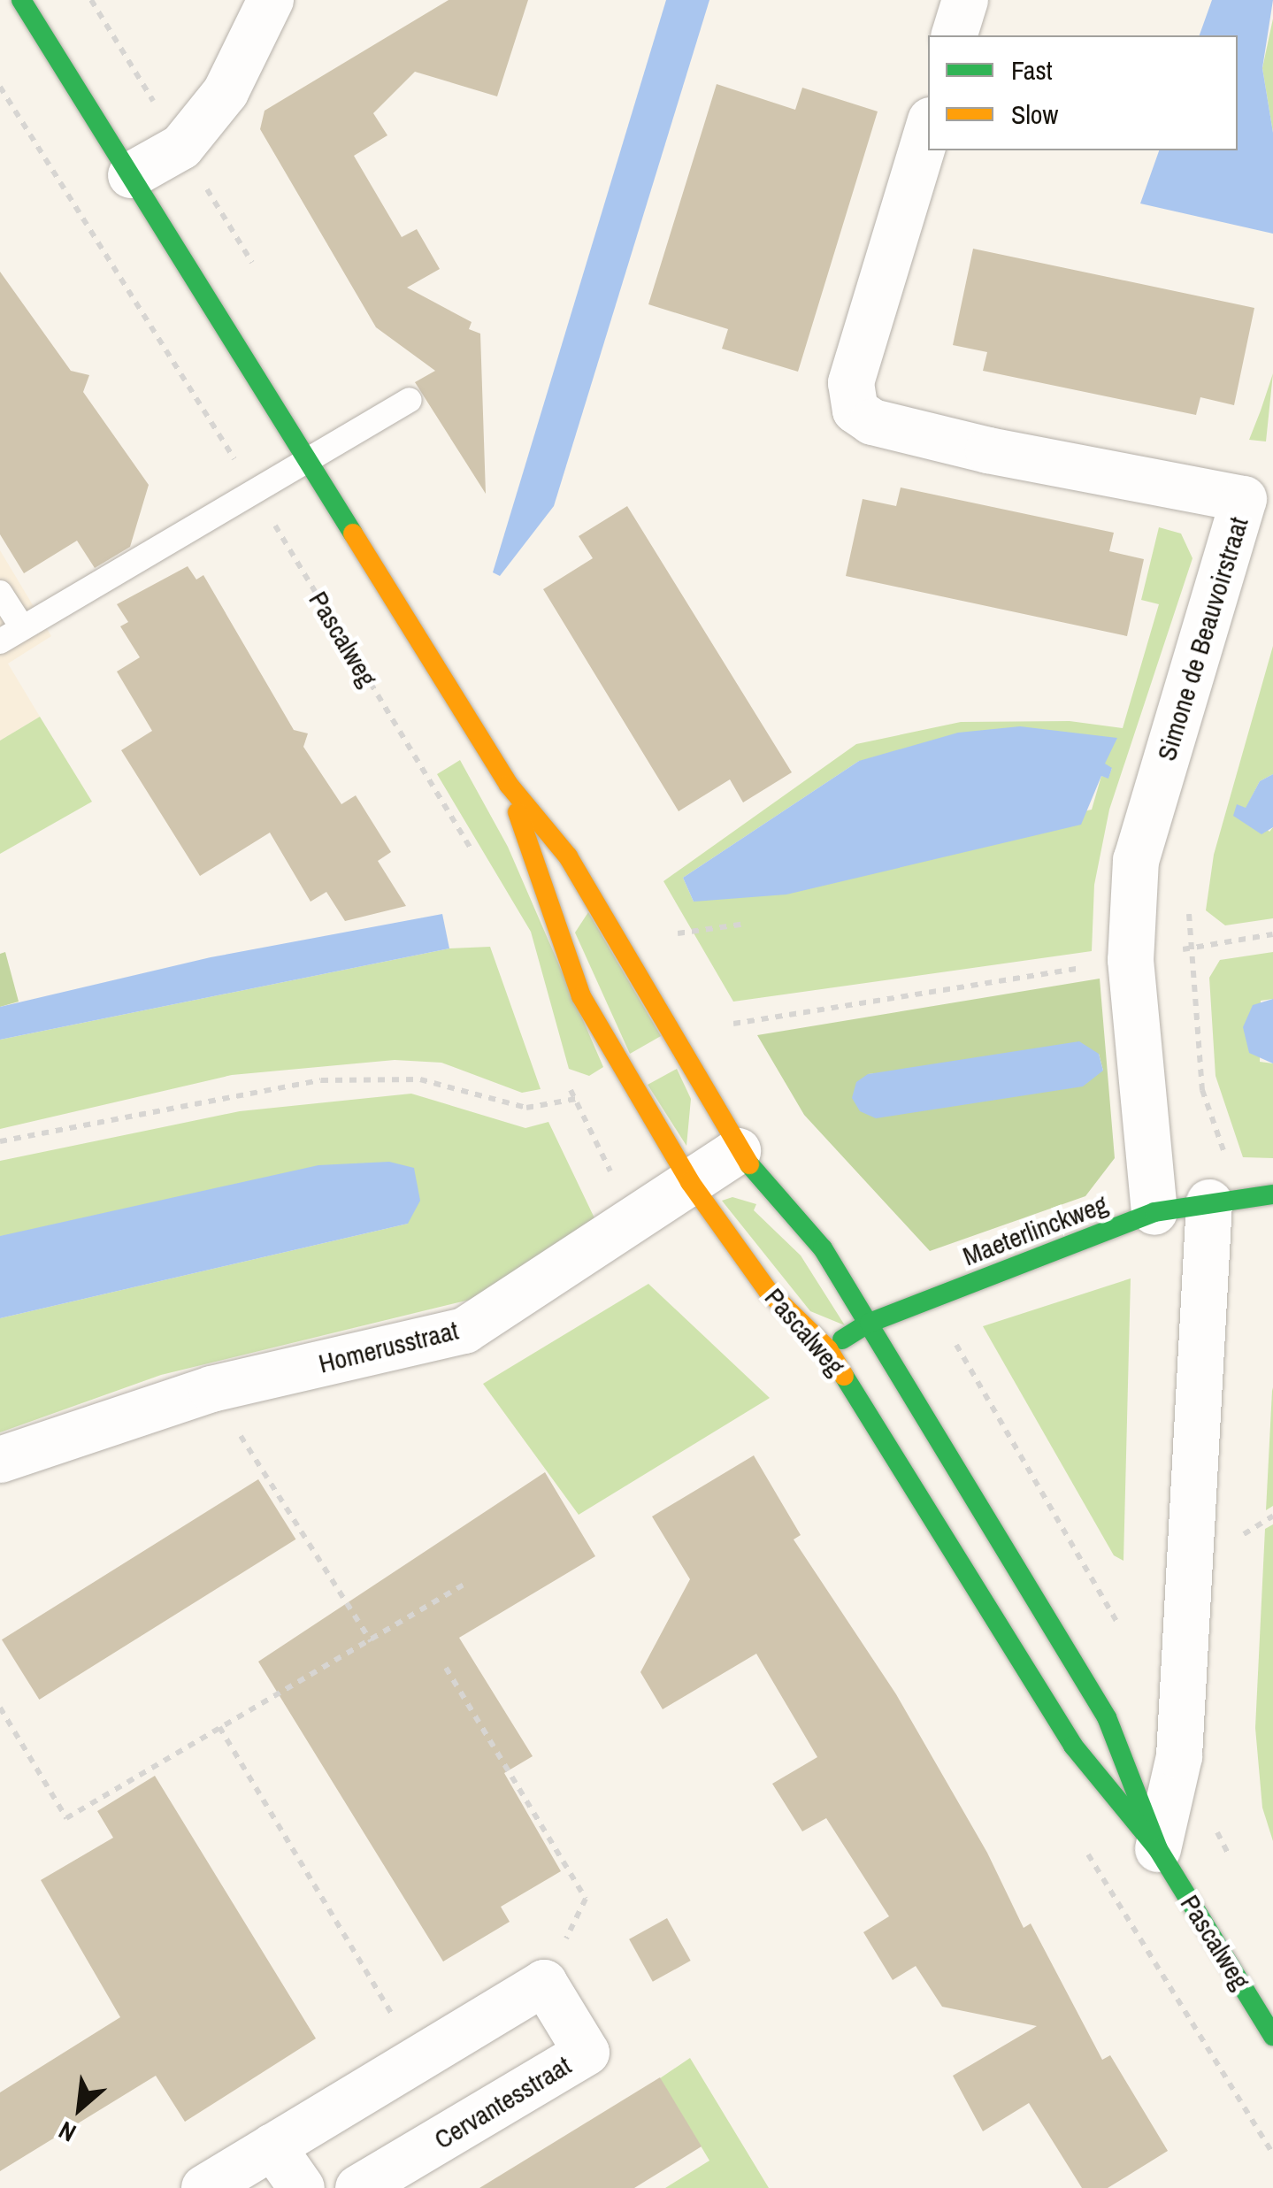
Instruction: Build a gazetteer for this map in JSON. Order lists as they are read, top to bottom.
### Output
{
  "streets": {
    "street": [
      "Pascalweg",
      "Simone de Beauvoirstraat",
      "Maeterlinckweg",
      "Homerusstraat",
      "Cervantesstraat"
    ]
  },
  "crossings": [
    ["Pascalweg", "Maeterlinckweg"],
    ["Pascalweg", "Homerusstraat"],
    ["Simone de Beauvoirstraat", "Maeterlinckweg"]
  ],
  "legend": ["Fast", "Slow"],
  "north": "bottom left"
}
